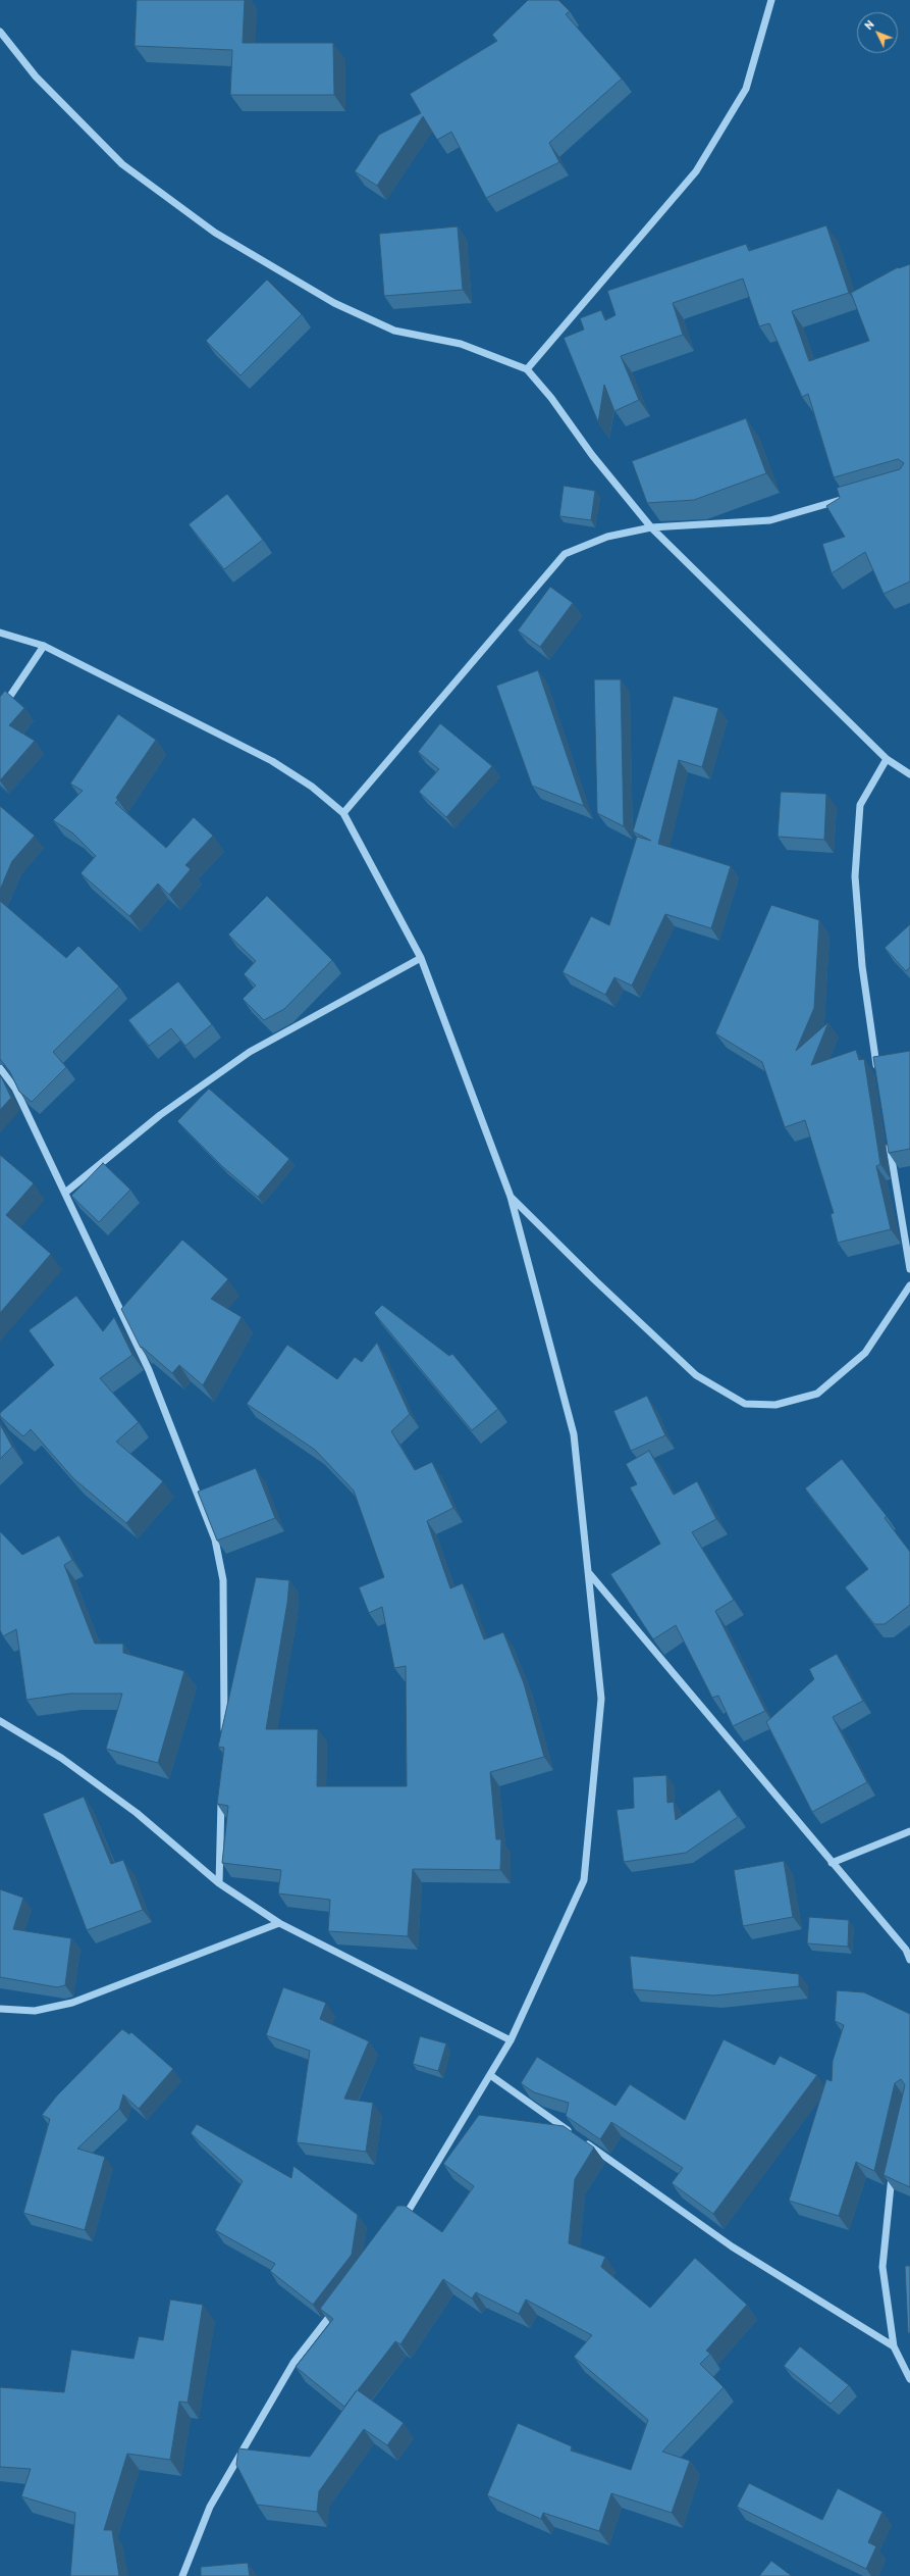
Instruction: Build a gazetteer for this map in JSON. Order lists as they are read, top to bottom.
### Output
{
  "north": "top left"
}
